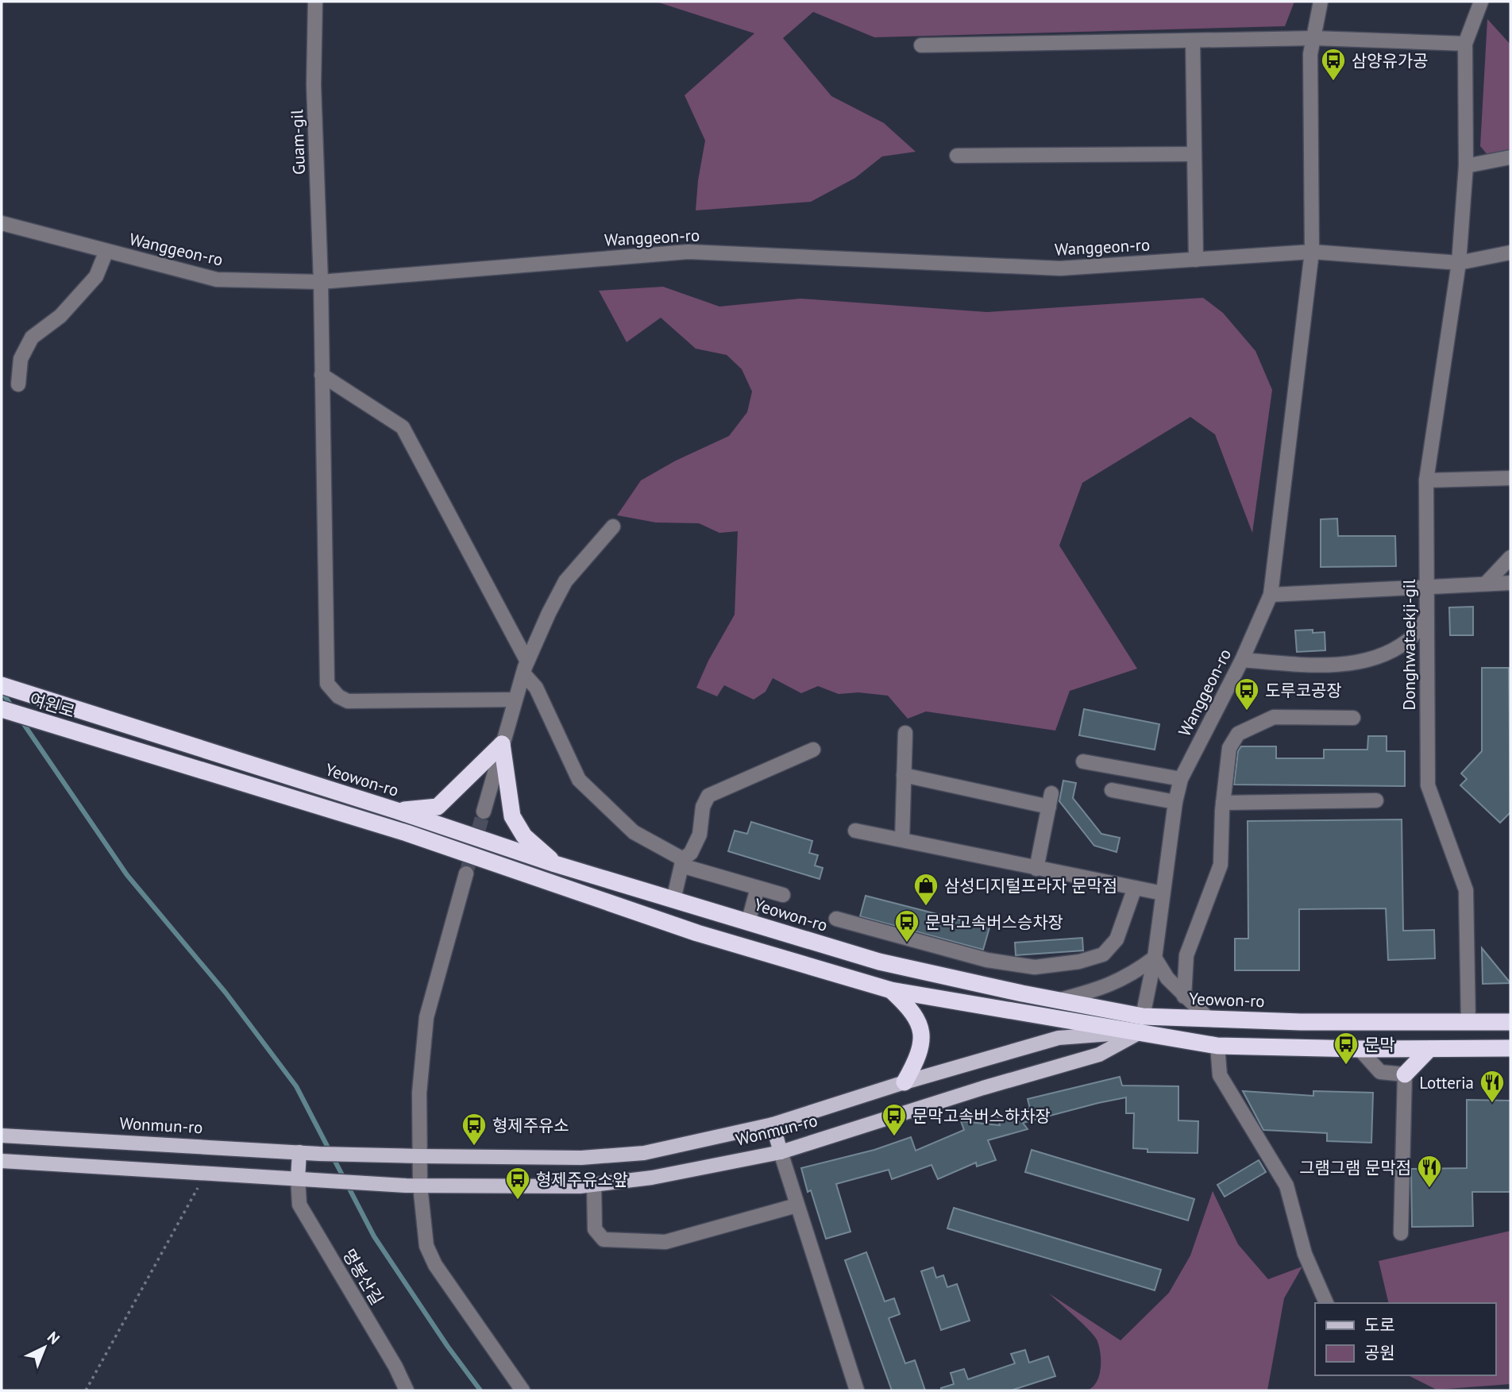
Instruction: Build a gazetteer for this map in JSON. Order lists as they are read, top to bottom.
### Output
{
  "streets": {
    "highway": ["여원로", "Yeowon-ro"],
    "main road": ["Wonmun-ro"],
    "street": [
      "Guam-gil",
      "Wanggeon-ro",
      "Donghwataekji-gil",
      "명봉산길"
    ]
  },
  "crossings": [
    ["Guam-gil", "Wanggeon-ro"],
    ["Wanggeon-ro", "Yeowon-ro"],
    ["Wanggeon-ro", "Wonmun-ro"],
    ["Donghwataekji-gil", "Yeowon-ro"],
    ["여원로", "Yeowon-ro"],
    ["Yeowon-ro", "Wonmun-ro"],
    ["Wonmun-ro", "명봉산길"]
  ],
  "places": {
    "bus stop": [
      "삼양유가공",
      "도루코공장",
      "문막고속버스승차장",
      "문막",
      "문막고속버스하차장",
      "형제주유소",
      "형제주유소앞"
    ],
    "shop": ["삼성디지털프라자 문막점"],
    "restaurant": ["Lotteria", "그램그램 문막점"]
  },
  "legend": ["도로", "공원"],
  "north": "top right"
}
